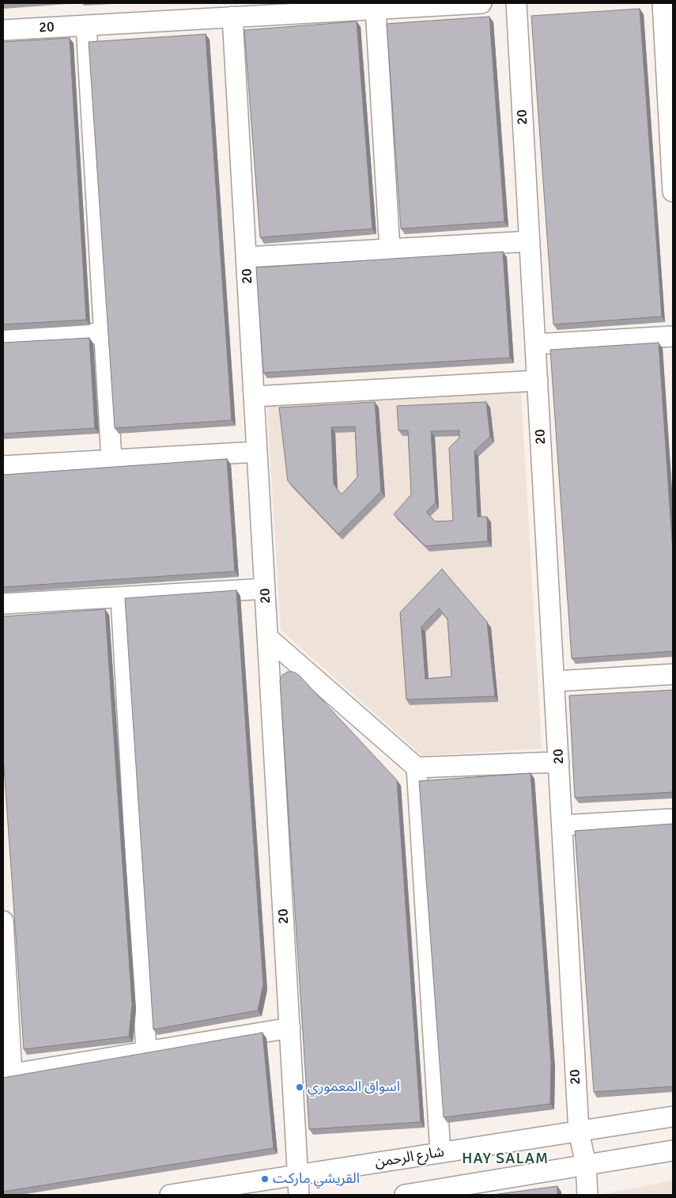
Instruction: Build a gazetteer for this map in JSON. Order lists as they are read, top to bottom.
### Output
{
  "streets": {
    "street": ["20", "شارع الرحمن"]
  },
  "crossings": [
    ["20", "شارع الرحمن"]
  ],
  "districts": ["HAY SALAM"],
  "places": ["اسواق المعموري", "القريشي ماركت"]
}
